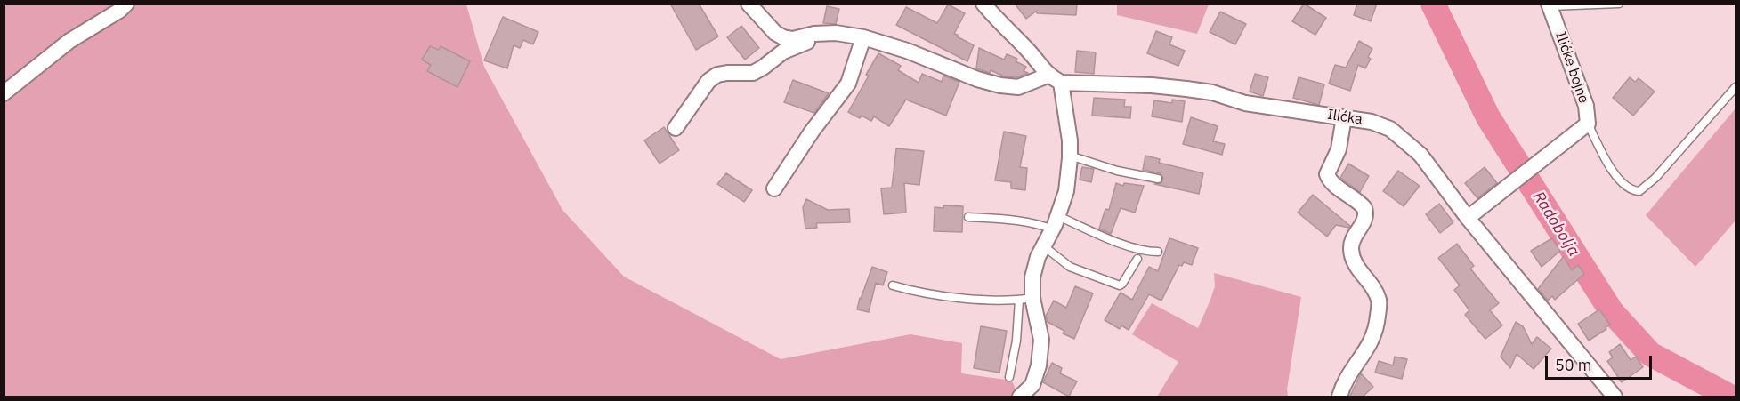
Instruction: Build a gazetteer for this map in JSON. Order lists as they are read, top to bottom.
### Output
{
  "streets": {
    "street": ["Ilićke bojne", "Ilićka"]
  },
  "crossings": [
    ["Ilićke bojne", "Ilićka"]
  ],
  "water": ["Radobolja"],
  "scale_bar": "50 m"
}
